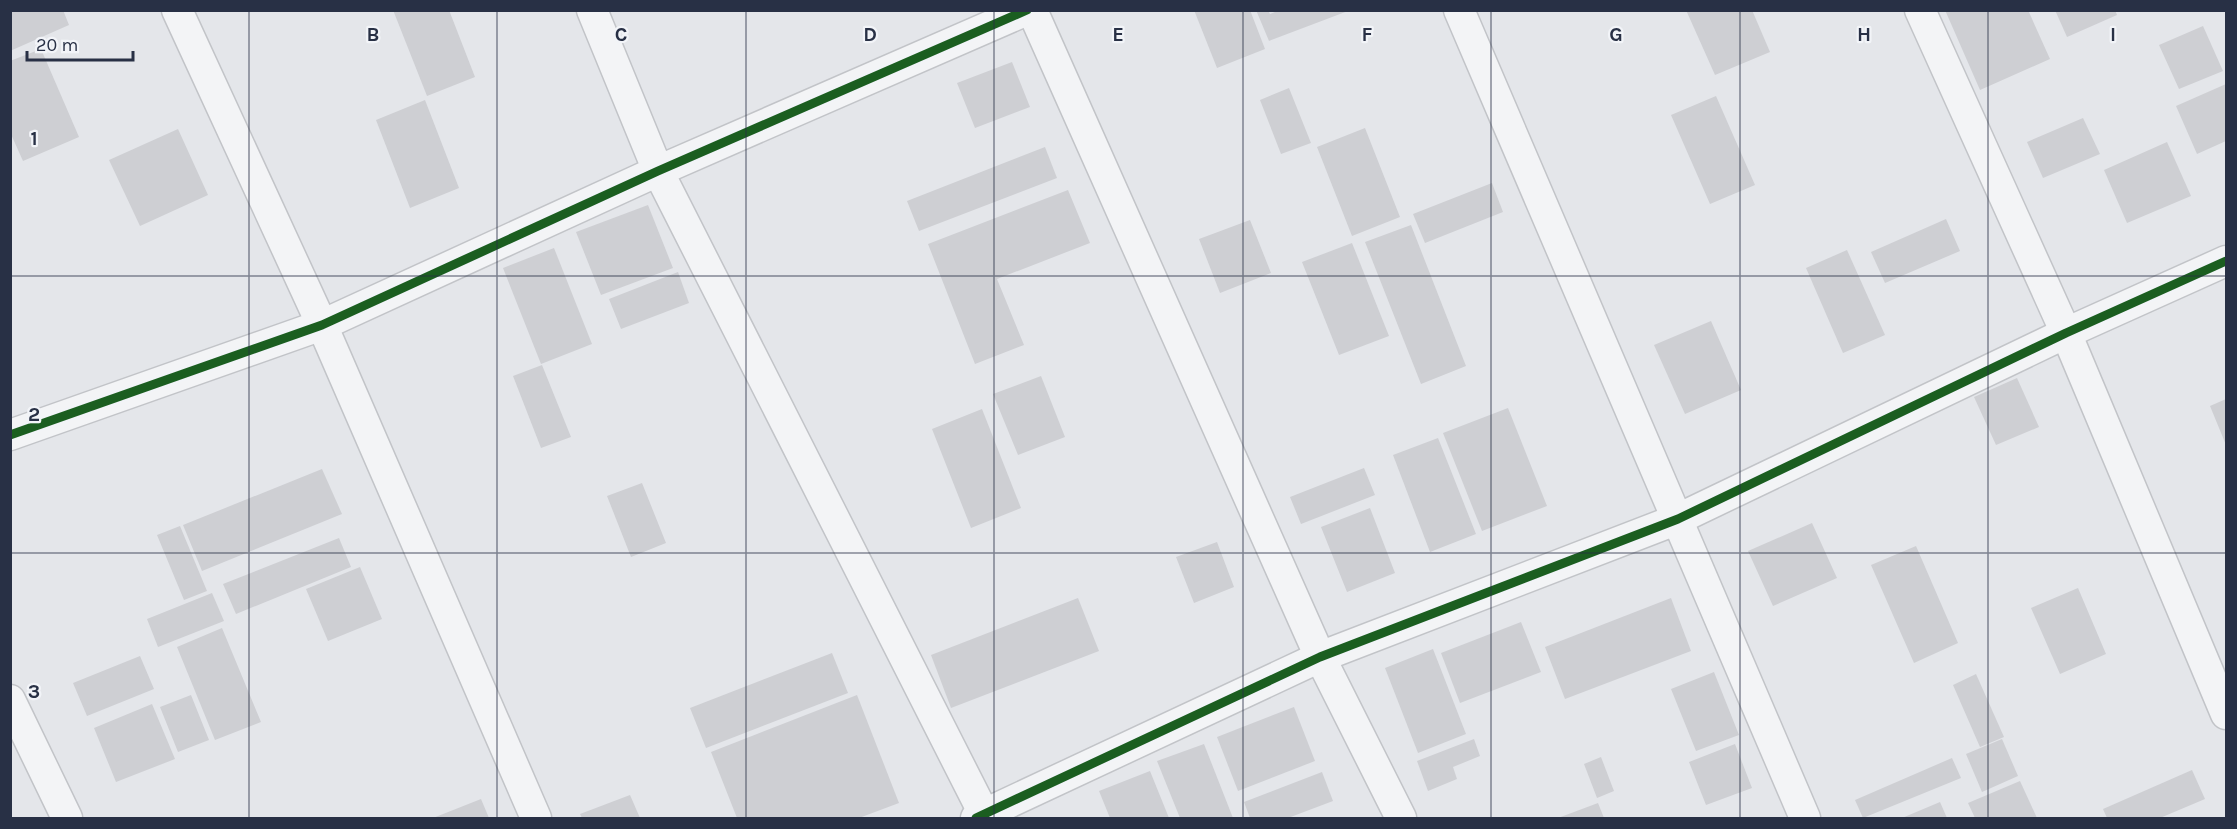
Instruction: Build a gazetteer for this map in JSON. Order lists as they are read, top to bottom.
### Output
{
  "scale_bar": "20 m",
  "grid": {
    "columns": [
      "B",
      "C",
      "D",
      "E",
      "F",
      "G",
      "H",
      "I"
    ],
    "rows": ["1", "2", "3"]
  }
}
